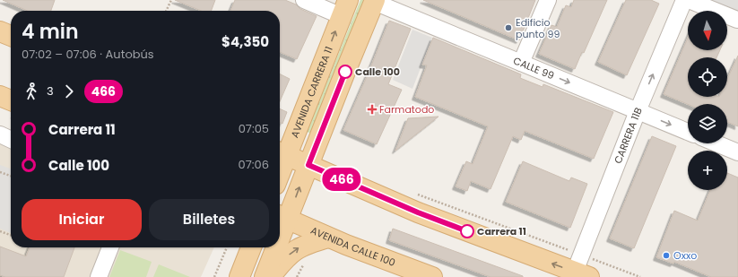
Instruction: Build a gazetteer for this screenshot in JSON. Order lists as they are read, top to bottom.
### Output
{
  "streets": {
    "main road": ["AVENIDA CARRERA 11", "AVENIDA CALLE 100"],
    "street": ["CALLE 99", "CARRERA 11B"]
  },
  "crossings": [
    ["CALLE 99", "CARRERA 11B"]
  ],
  "one_way": ["CALLE 99"],
  "places": {
    "other": [
      "Edificio punto 99",
      "Calle 100",
      "Carrera 11",
      "Oxxo"
    ],
    "health": ["Farmatodo"]
  },
  "lines": ["bus line 466"],
  "north": "bottom",
  "page": {
    "on_map": "466",
    "map_buttons": "+",
    "heading": ["4 min", "07:02 – 07:06 · Autobús", "$4,350"],
    "legs": ["3", "466"],
    "list": [
      {
        "name": "Carrera 11",
        "value": "07:05"
      },
      {
        "name": "Calle 100",
        "value": "07:06"
      }
    ],
    "buttons": ["Iniciar", "Billetes"]
  }
}
